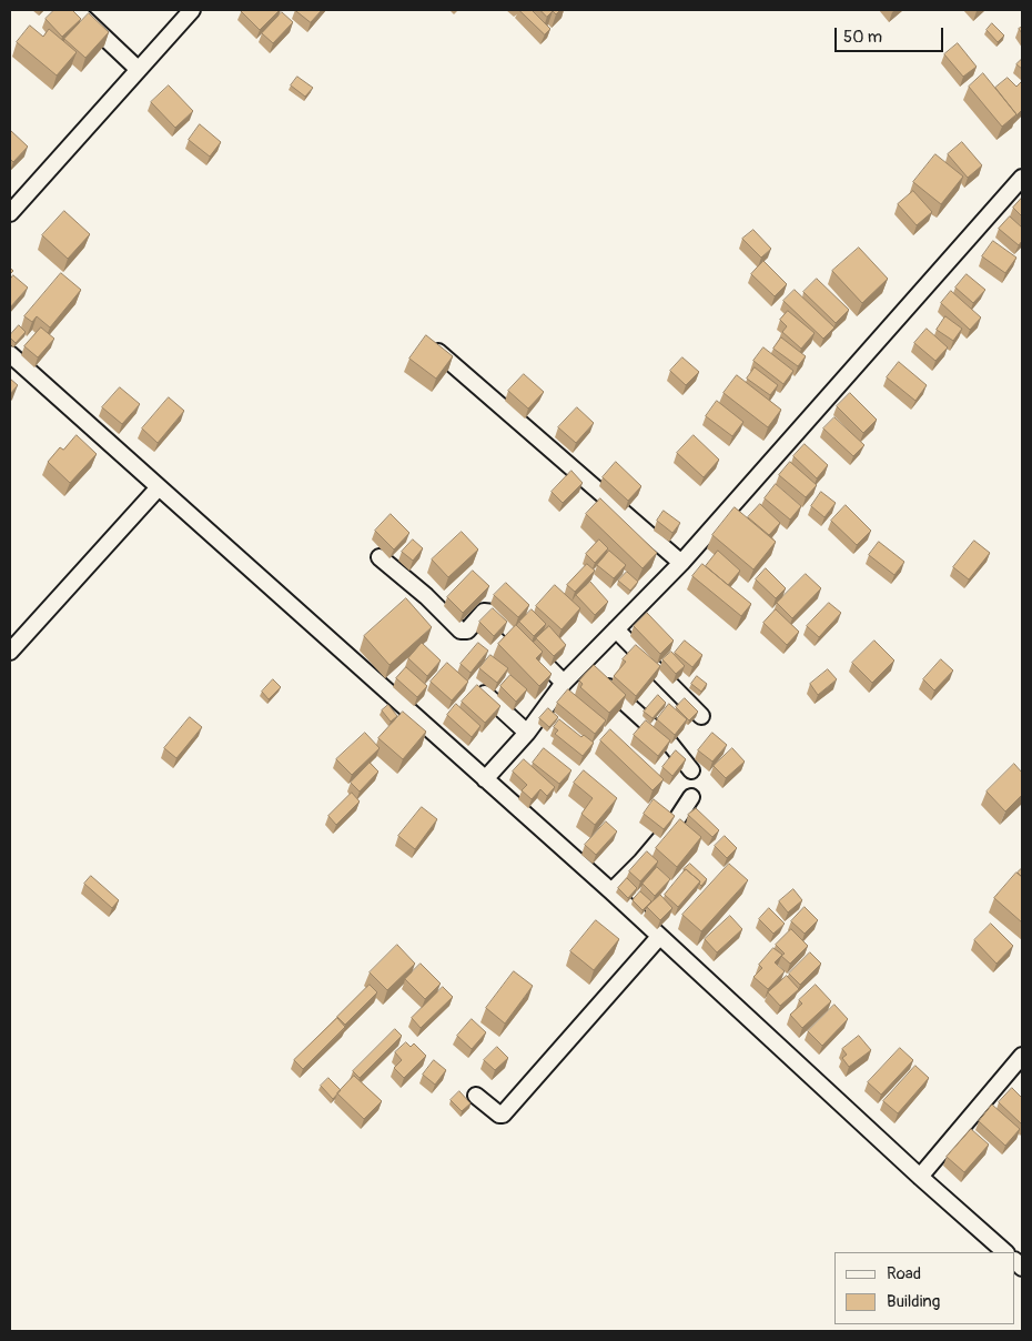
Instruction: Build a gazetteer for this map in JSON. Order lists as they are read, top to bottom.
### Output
{
  "legend": ["Road", "Building"],
  "scale_bar": "50 m"
}
